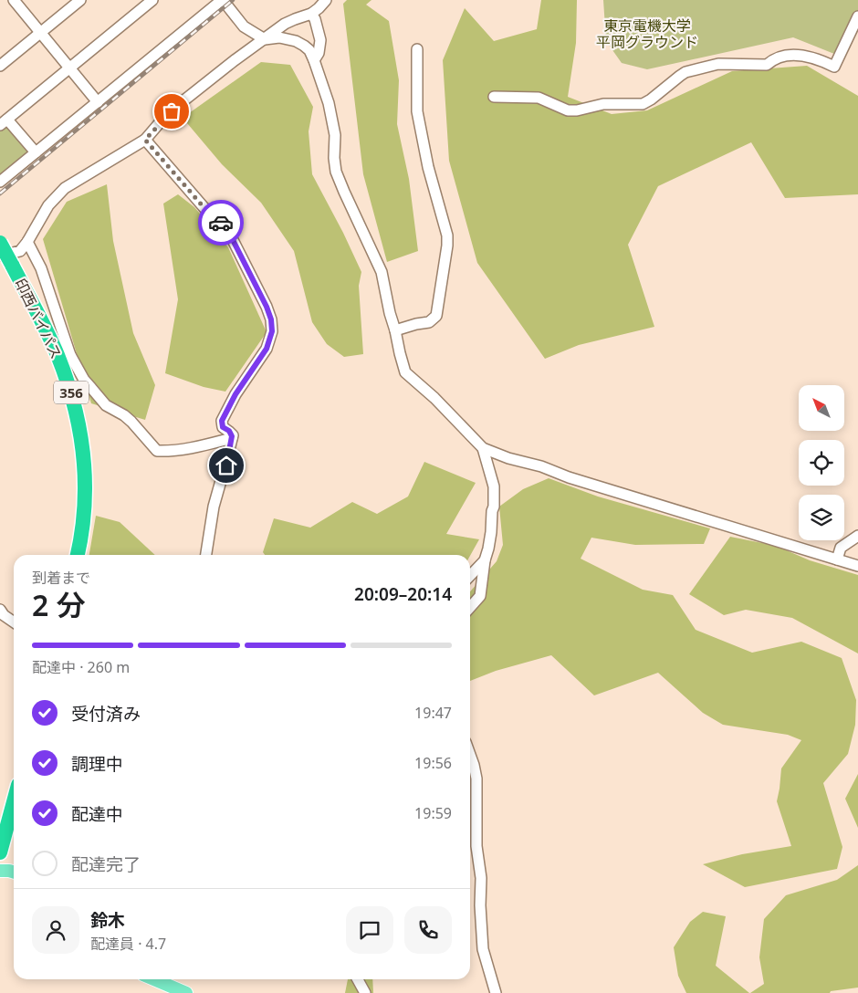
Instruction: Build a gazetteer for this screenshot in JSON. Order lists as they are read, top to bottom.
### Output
{
  "streets": {
    "highway": ["印西バイパス", "356"]
  },
  "parks": ["東京電機大学 平岡グラウンド"],
  "north": "top left",
  "page": {
    "heading": ["2 分", "到着まで", "20:09–20:14"],
    "panel": ["鈴木", "配達員 · 4.7"],
    "bar": "配達中 · 260 m",
    "list": [
      ["受付済み", "19:47"],
      ["調理中", "19:56"],
      ["配達中", "19:59"],
      "配達完了"
    ]
  }
}
